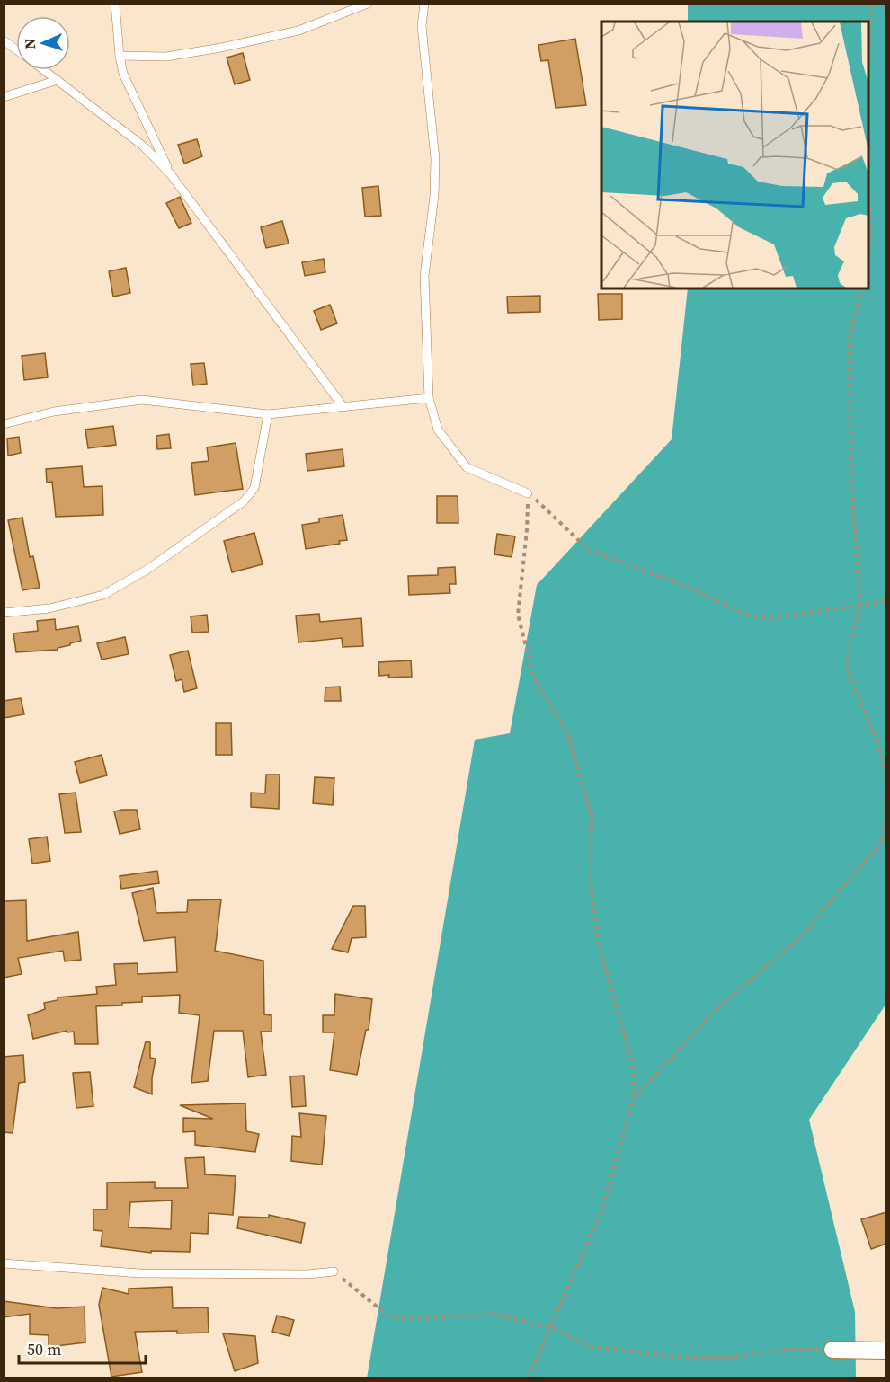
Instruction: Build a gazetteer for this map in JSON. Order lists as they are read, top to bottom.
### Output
{
  "scale_bar": "50 m",
  "north": "left"
}
